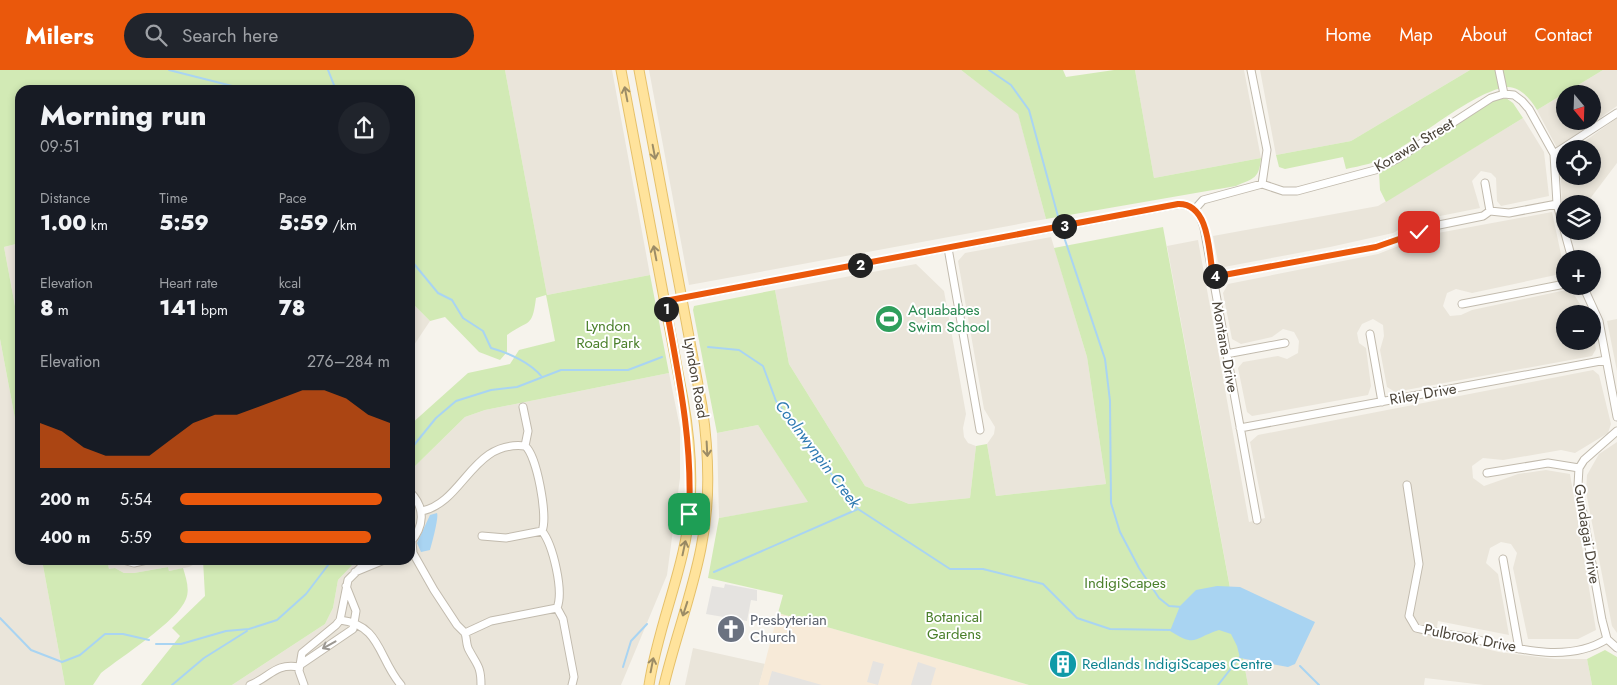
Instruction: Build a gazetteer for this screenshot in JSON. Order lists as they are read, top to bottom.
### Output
{
  "streets": {
    "main road": ["Lyndon Road"],
    "street": [
      "Korawal Street",
      "Montana Drive",
      "Riley Drive",
      "Gundagai Drive",
      "Pulbrook Drive"
    ]
  },
  "crossings": [
    ["Montana Drive", "Riley Drive"],
    ["Gundagai Drive", "Pulbrook Drive"]
  ],
  "water": ["Coolnwynpin Creek"],
  "parks": ["Lyndon Road Park", "IndigiScapes", "Botanical Gardens"],
  "places": {
    "sports": ["Aquababes Swim School"],
    "church": ["Presbyterian Church"],
    "building": ["Redlands IndigiScapes Centre"]
  },
  "north": "bottom",
  "page": {
    "header": "Milers",
    "search": "Search here",
    "nav": [
      "Home",
      "Map",
      "About",
      "Contact"
    ],
    "map_buttons": ["+", "−"],
    "heading": ["Morning run", "09:51"],
    "stats": [
      ["Distance", "1.00 km"],
      ["Time", "5:59"],
      ["Pace", "5:59 /km"],
      ["Elevation", "8 m"],
      ["Heart rate", "141 bpm"],
      ["kcal", "78"]
    ],
    "pins": [
      "3",
      "2",
      "4",
      "1"
    ],
    "chart": ["Elevation", "276–284 m"],
    "list": [
      {
        "name": "200 m",
        "note": "5:54"
      },
      {
        "name": "400 m",
        "note": "5:59"
      }
    ]
  }
}
